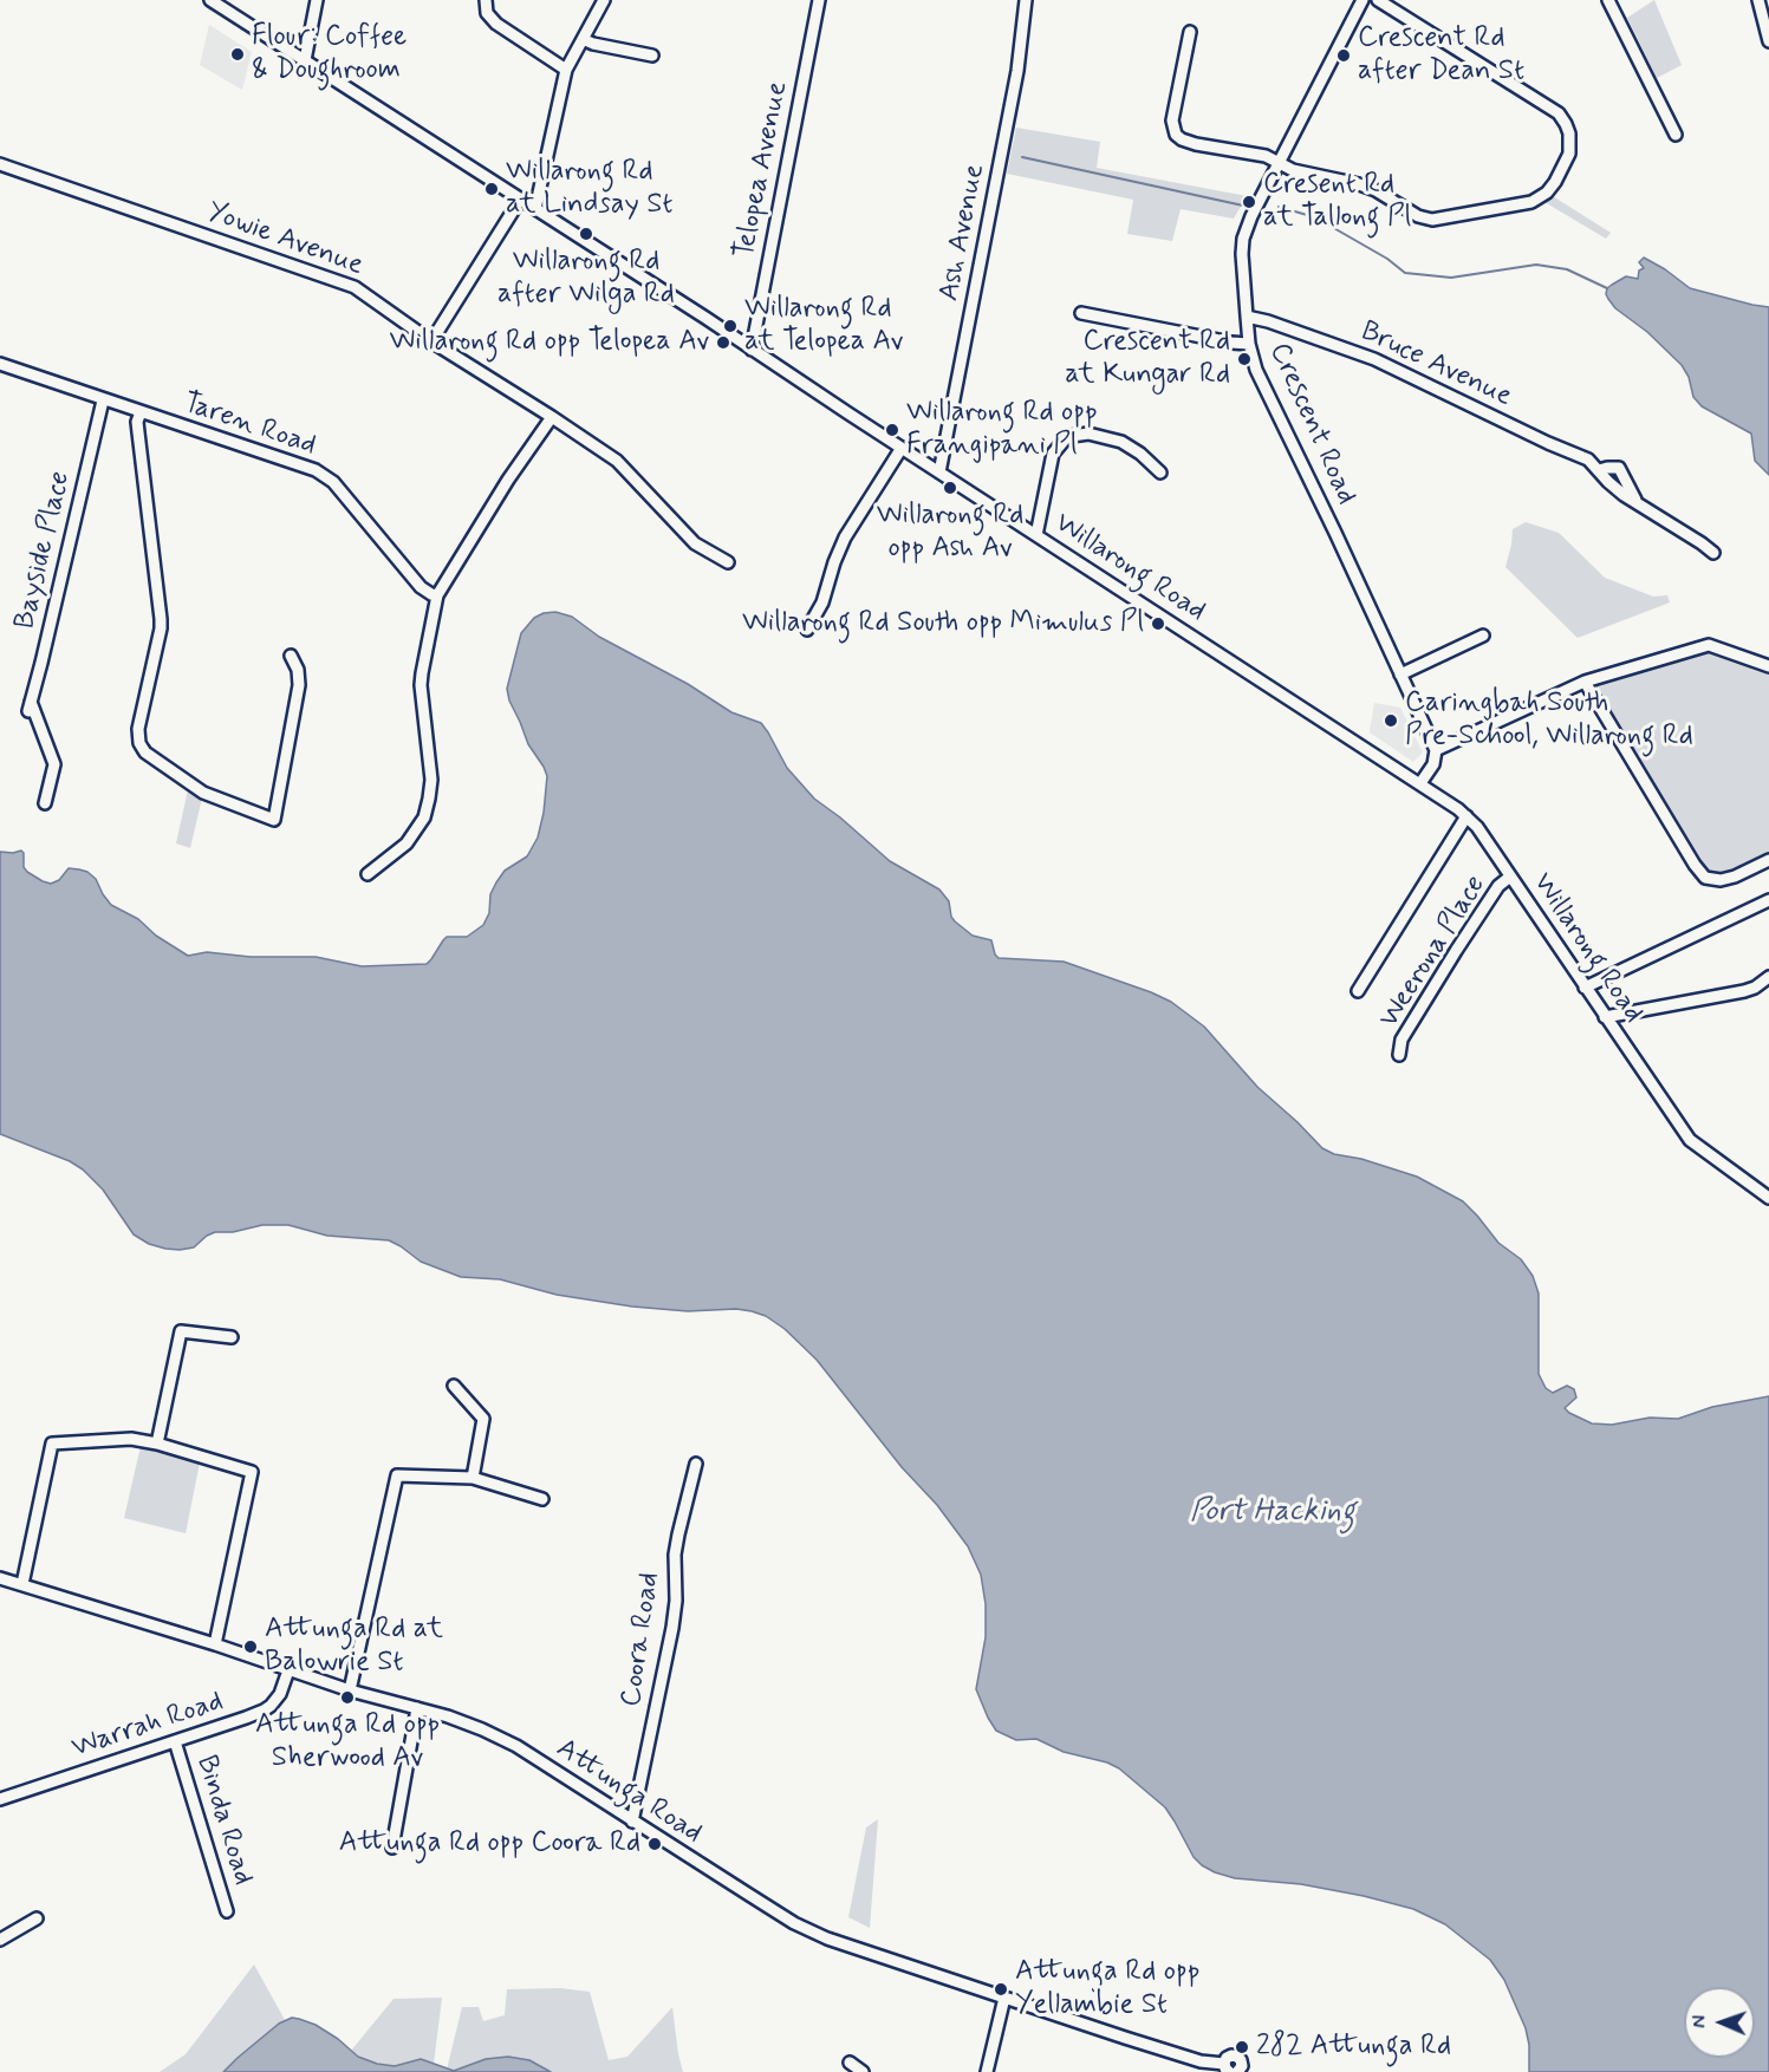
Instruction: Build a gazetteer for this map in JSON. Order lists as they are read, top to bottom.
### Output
{
  "streets": {
    "street": [
      "Telopea Avenue",
      "Ash Avenue",
      "Yowie Avenue",
      "Bruce Avenue",
      "Crescent Road",
      "Taren Road",
      "Bayside Place",
      "Willarong Road",
      "Weerona Place",
      "Coora Road",
      "Warrah Road",
      "Attunga Road",
      "Binda Road"
    ]
  },
  "crossings": [
    ["Telopea Avenue", "Willarong Road"],
    ["Ash Avenue", "Willarong Road"],
    ["Bruce Avenue", "Crescent Road"],
    ["Taren Road", "Bayside Place"],
    ["Willarong Road", "Weerona Place"],
    ["Coora Road", "Attunga Road"],
    ["Warrah Road", "Attunga Road"],
    ["Warrah Road", "Binda Road"]
  ],
  "water": ["Port Hacking"],
  "places": [
    "Flour: Coffee & Doughroom",
    "Crescent Rd after Dean St",
    "Willarong Rd at Lindsay St",
    "Cresent Rd at Tallong Pl",
    "Willarong Rd after Wilga Rd",
    "Willarong Rd at Telopea Av",
    "Willarong Rd opp Telopea Av",
    "Crescent Rd at Kungar Rd",
    "Willarong Rd opp Frangipani Pl",
    "Willarong Rd opp Ash Av",
    "Willarong Rd South opp Mimulus Pl",
    "Caringbah South Pre-School, Willarong Rd",
    "Attunga Rd at Balowrie St",
    "Attunga Rd opp Sherwood Av",
    "Attunga Rd opp Coora Rd",
    "Attunga Rd opp Yellambie St",
    "282 Attunga Rd"
  ],
  "north": "left"
}
